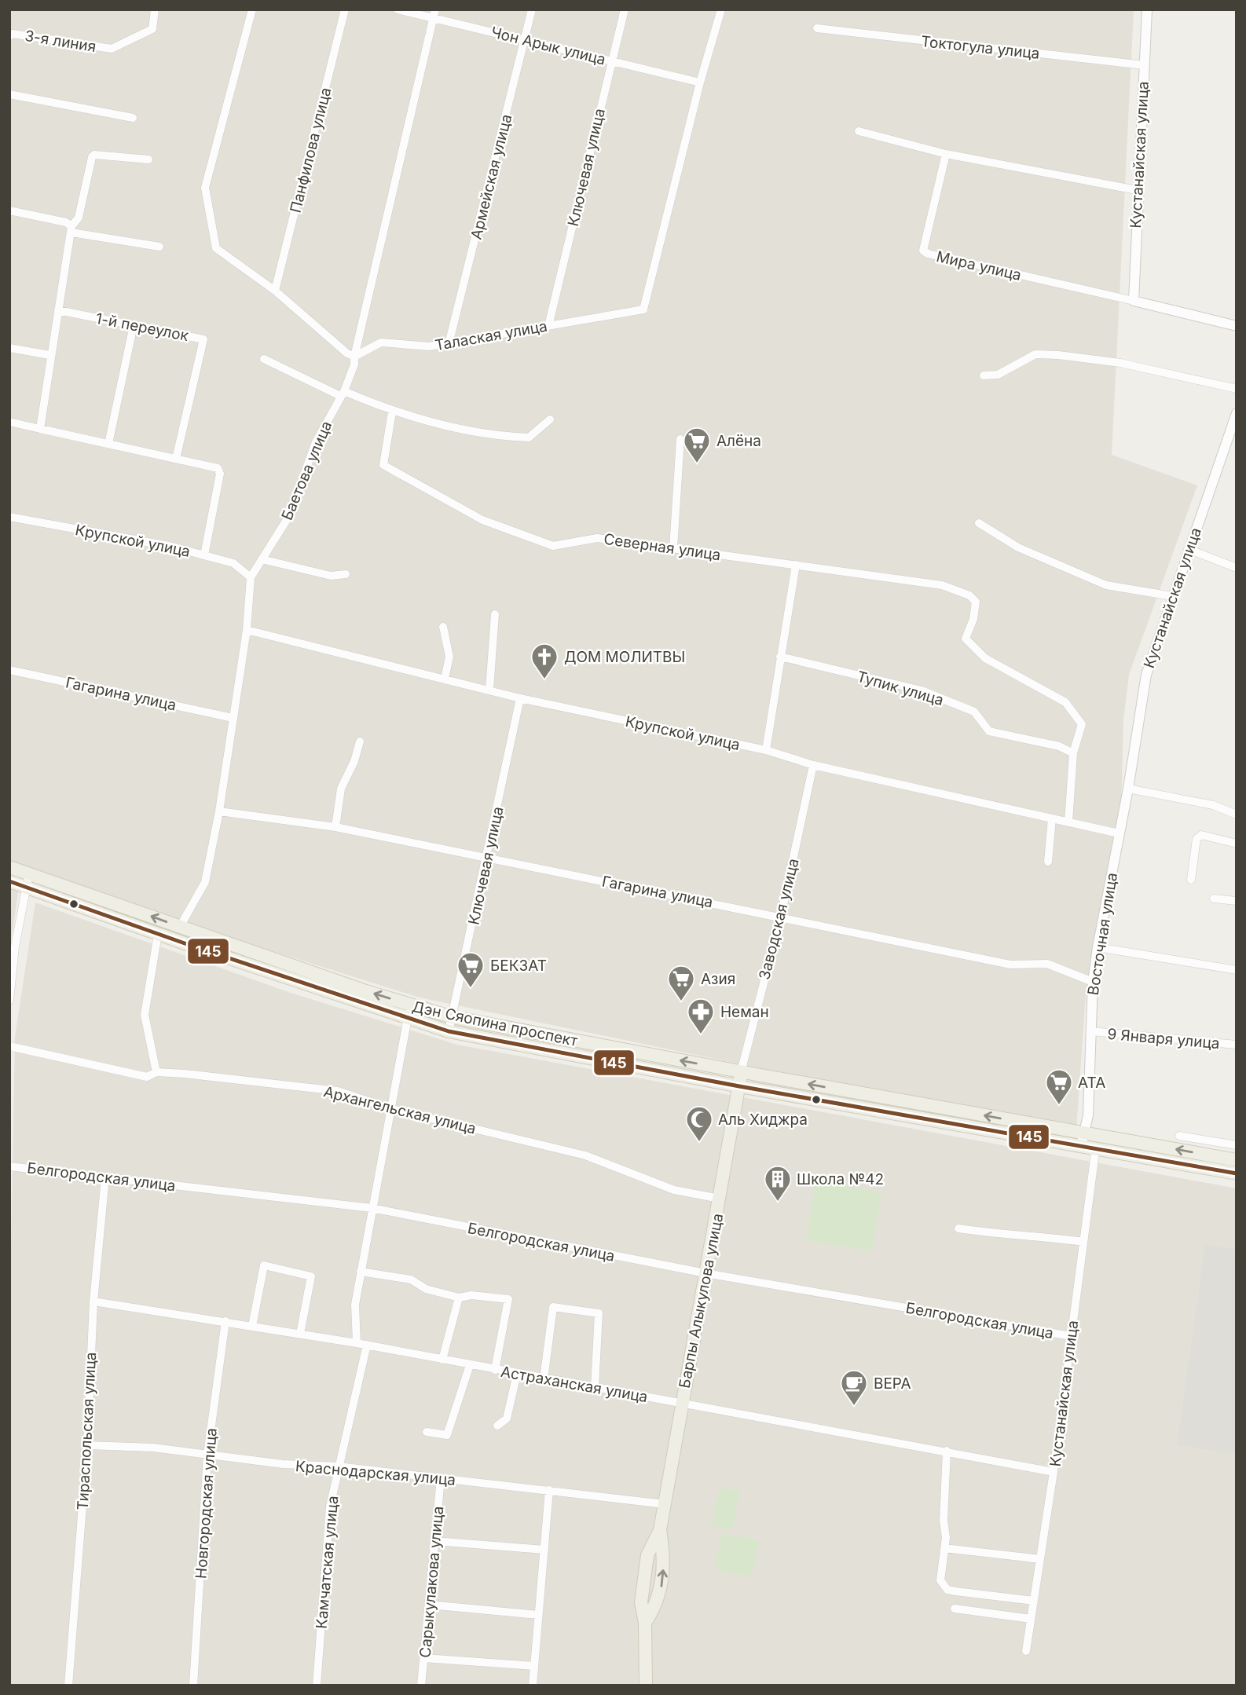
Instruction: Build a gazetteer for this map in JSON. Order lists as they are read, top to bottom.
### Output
{
  "streets": {
    "main road": ["Дэн Сяопина проспект", "Барпы Алыкулова улица"],
    "street": [
      "3-я линия",
      "Чон Арык улица",
      "Токтогула улица",
      "Панфилова улица",
      "Кустанайская улица",
      "Ключевая улица",
      "Армейская улица",
      "Мира улица",
      "1-й переулок",
      "Талаская улица",
      "Баетова улица",
      "Крупской улица",
      "Северная улица",
      "Тупик улица",
      "Гагарина улица",
      "Заводская улица",
      "Восточная улица",
      "9 Января улица",
      "Архангельская улица",
      "Белгородская улица",
      "Астраханская улица",
      "Тираспольская улица",
      "Краснодарская улица",
      "Новгородская улица",
      "Камчатская улица",
      "Сарыкулакова улица"
    ]
  },
  "crossings": [
    ["Чон Арык улица", "Ключевая улица"],
    ["Чон Арык улица", "Армейская улица"],
    ["Чон Арык улица", "Талаская улица"],
    ["Чон Арык улица", "Баетова улица"],
    ["Токтогула улица", "Кустанайская улица"],
    ["Кустанайская улица", "Мира улица"],
    ["Кустанайская улица", "Восточная улица"],
    ["Кустанайская улица", "Дэн Сяопина проспект"],
    ["Кустанайская улица", "Белгородская улица"],
    ["Кустанайская улица", "Астраханская улица"],
    ["Ключевая улица", "Талаская улица"],
    ["Ключевая улица", "Крупской улица"],
    ["Ключевая улица", "Гагарина улица"],
    ["Ключевая улица", "Дэн Сяопина проспект"],
    ["Армейская улица", "Талаская улица"],
    ["Талаская улица", "Баетова улица"],
    ["Баетова улица", "Крупской улица"],
    ["Баетова улица", "Гагарина улица"],
    ["Баетова улица", "Дэн Сяопина проспект"],
    ["Крупской улица", "Заводская улица"],
    ["Крупской улица", "Восточная улица"],
    ["Северная улица", "Тупик улица"],
    ["Гагарина улица", "Заводская улица"],
    ["Гагарина улица", "Восточная улица"],
    ["Заводская улица", "Дэн Сяопина проспект"],
    ["Заводская улица", "Барпы Алыкулова улица"],
    ["Восточная улица", "Дэн Сяопина проспект"],
    ["Восточная улица", "9 Января улица"],
    ["Дэн Сяопина проспект", "Барпы Алыкулова улица"],
    ["Архангельская улица", "Барпы Алыкулова улица"],
    ["Белгородская улица", "Барпы Алыкулова улица"],
    ["Белгородская улица", "Тираспольская улица"],
    ["Барпы Алыкулова улица", "Астраханская улица"],
    ["Барпы Алыкулова улица", "Краснодарская улица"],
    ["Астраханская улица", "Тираспольская улица"],
    ["Астраханская улица", "Новгородская улица"],
    ["Астраханская улица", "Камчатская улица"],
    ["Тираспольская улица", "Краснодарская улица"],
    ["Краснодарская улица", "Новгородская улица"],
    ["Краснодарская улица", "Камчатская улица"],
    ["Краснодарская улица", "Сарыкулакова улица"]
  ],
  "places": {
    "supermarket": [
      "Алёна",
      "БЕКЗАТ",
      "Азия",
      "АТА"
    ],
    "church": ["ДОМ МОЛИТВЫ"],
    "pharmacy": ["Неман"],
    "mosque": ["Аль Хиджра"],
    "building": ["Школа №42"],
    "cafe": ["ВЕРА"]
  },
  "lines": ["transit line 145"]
}
